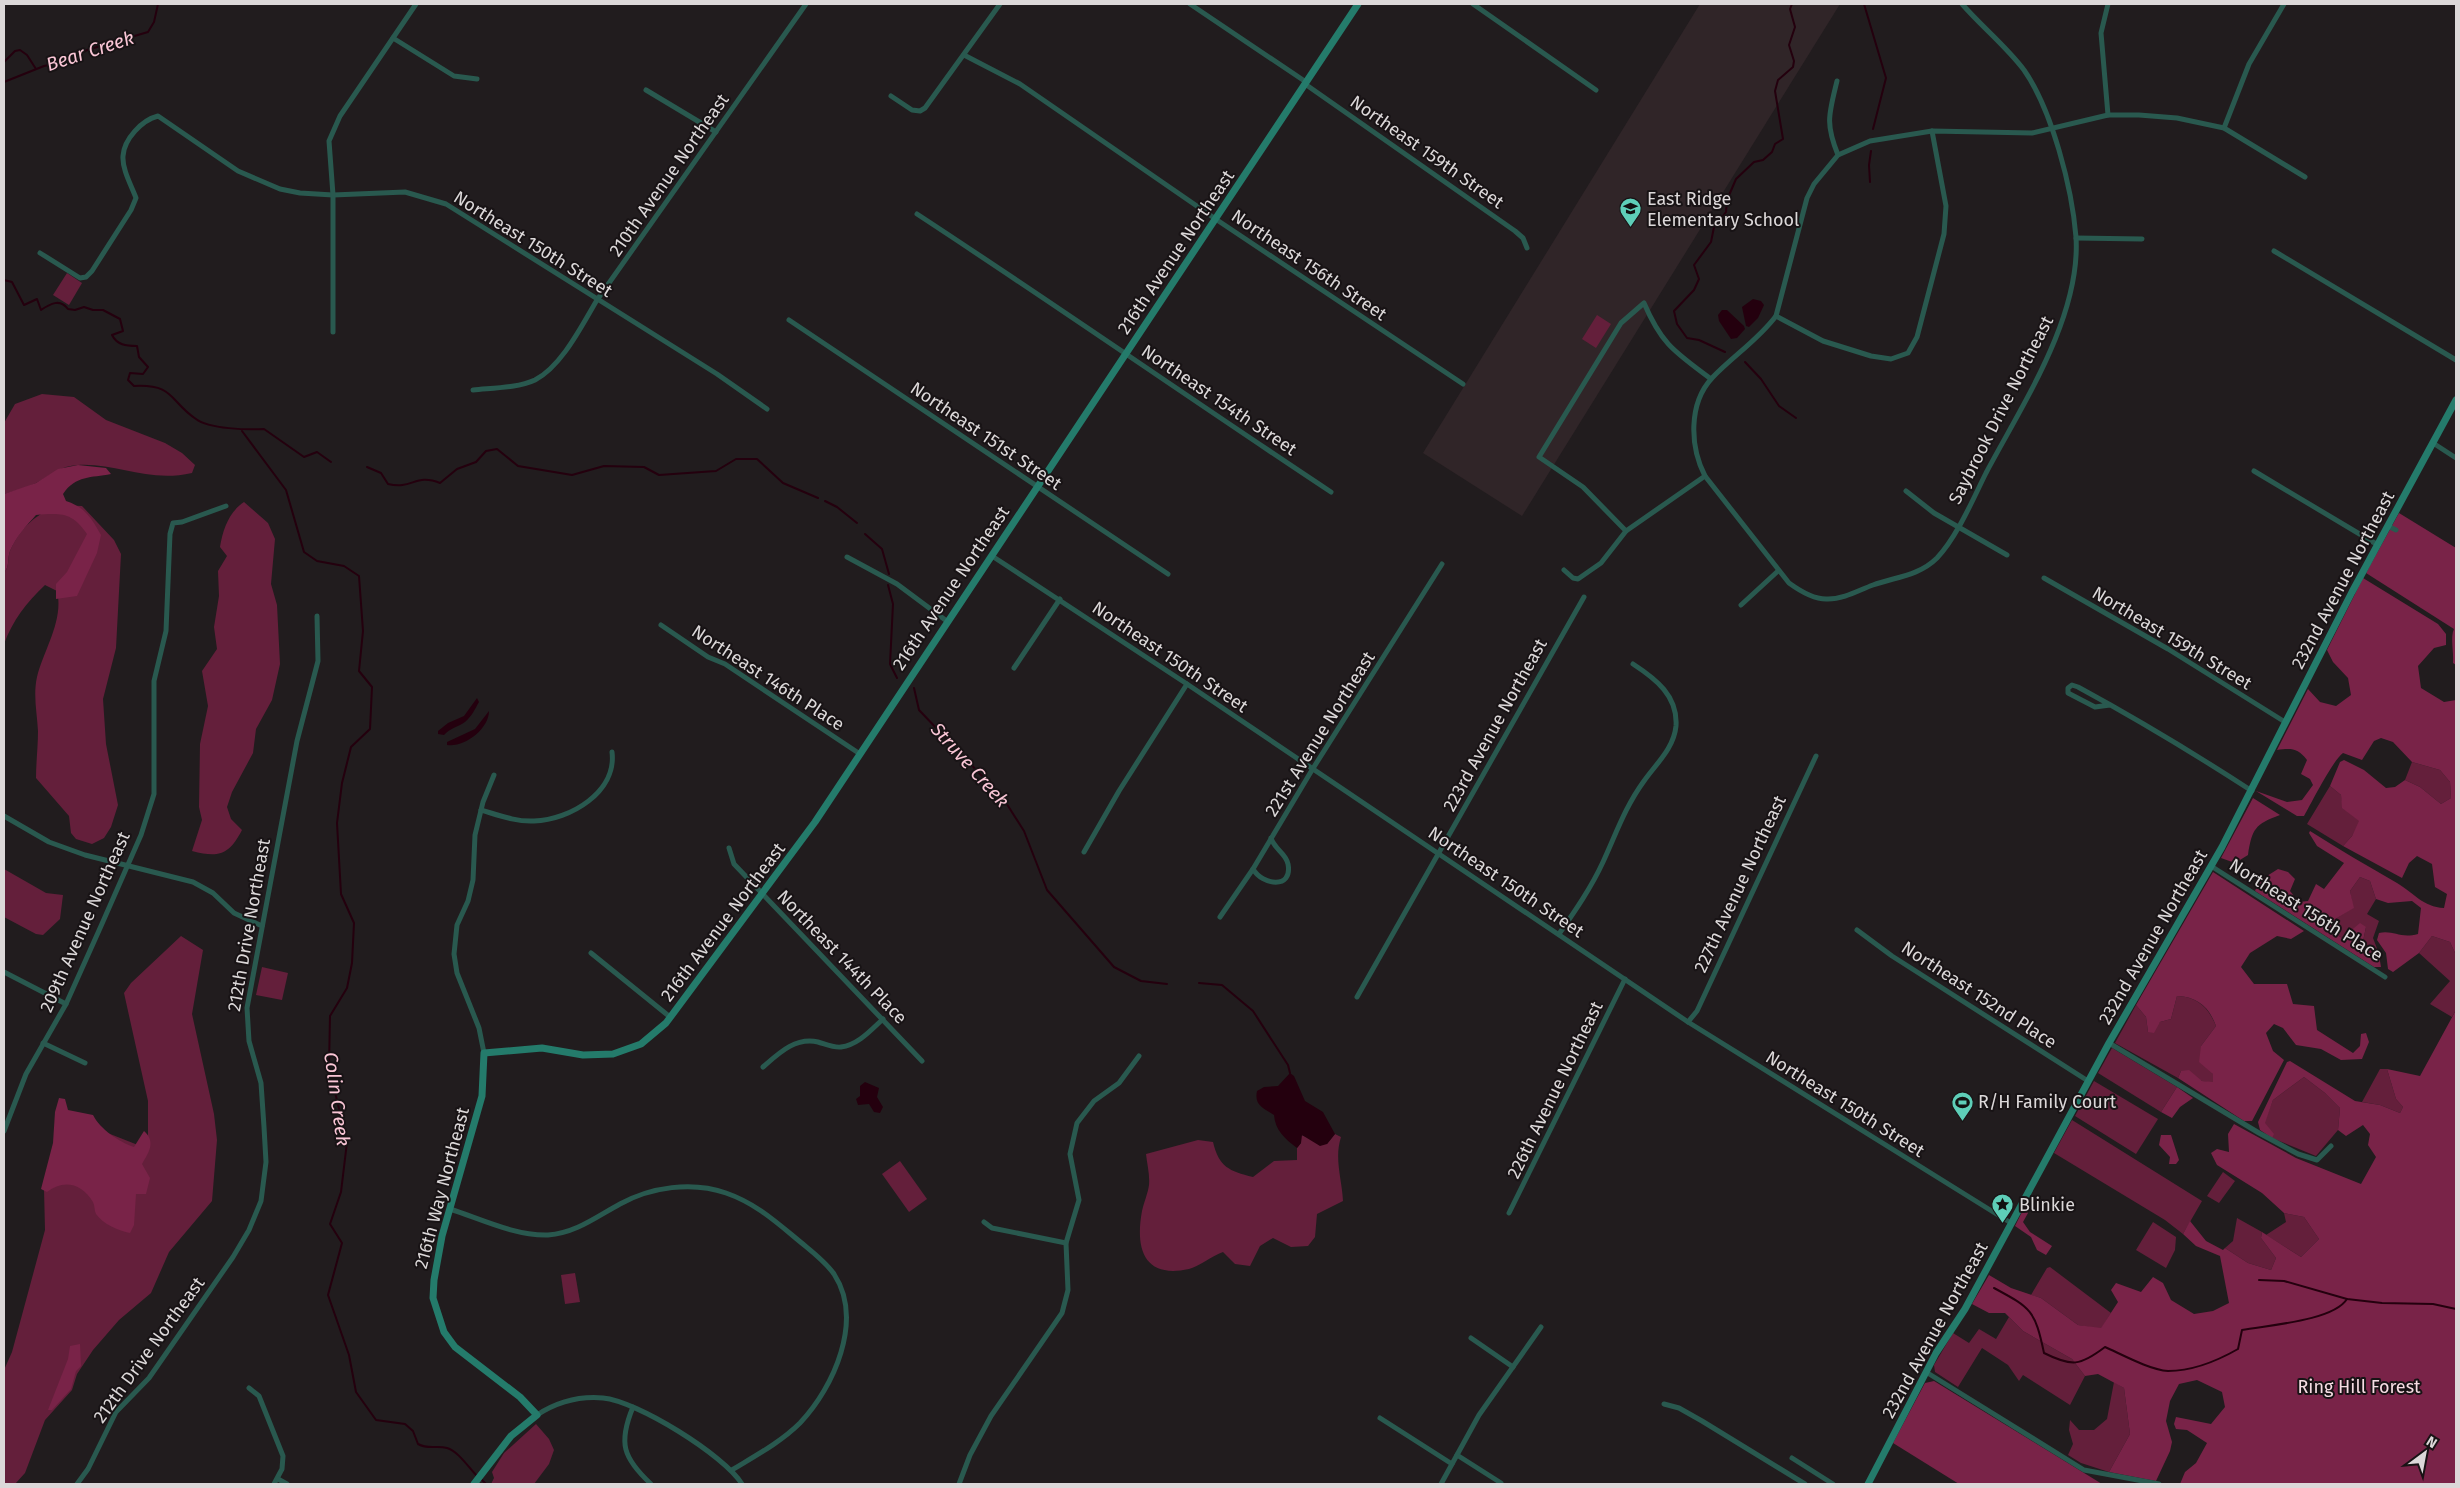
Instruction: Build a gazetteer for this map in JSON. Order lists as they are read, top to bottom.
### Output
{
  "streets": {
    "street": [
      "Northeast 159th Street",
      "210th Avenue Northeast",
      "Northeast 150th Street",
      "216th Avenue Northeast",
      "Northeast 156th Street",
      "Northeast 154th Street",
      "Saybrook Drive Northeast",
      "Northeast 151st Street",
      "232nd Avenue Northeast",
      "Northeast 146th Place",
      "223rd Avenue Northeast",
      "221st Avenue Northeast",
      "227th Avenue Northeast",
      "Northeast 156th Place",
      "209th Avenue Northeast",
      "212th Drive Northeast",
      "Northeast 144th Place",
      "Northeast 152nd Place",
      "226th Avenue Northeast",
      "216th Way Northeast"
    ]
  },
  "crossings": [
    ["Northeast 159th Street", "216th Avenue Northeast"],
    ["Northeast 159th Street", "232nd Avenue Northeast"],
    ["210th Avenue Northeast", "Northeast 150th Street"],
    ["Northeast 150th Street", "216th Avenue Northeast"],
    ["Northeast 150th Street", "232nd Avenue Northeast"],
    ["Northeast 150th Street", "223rd Avenue Northeast"],
    ["Northeast 150th Street", "221st Avenue Northeast"],
    ["Northeast 150th Street", "227th Avenue Northeast"],
    ["Northeast 150th Street", "226th Avenue Northeast"],
    ["216th Avenue Northeast", "Northeast 156th Street"],
    ["216th Avenue Northeast", "Northeast 154th Street"],
    ["216th Avenue Northeast", "Northeast 151st Street"],
    ["216th Avenue Northeast", "Northeast 146th Place"],
    ["216th Avenue Northeast", "Northeast 144th Place"],
    ["216th Avenue Northeast", "216th Way Northeast"],
    ["232nd Avenue Northeast", "Northeast 156th Place"],
    ["232nd Avenue Northeast", "Northeast 152nd Place"]
  ],
  "water": ["Bear Creek", "Struve Creek", "Colin Creek"],
  "parks": ["Ring Hill Forest"],
  "places": {
    "school or university": ["East Ridge Elementary School"],
    "sports": ["R/H Family Court"],
    "place": ["Blinkie"]
  },
  "north": "top right"
}
